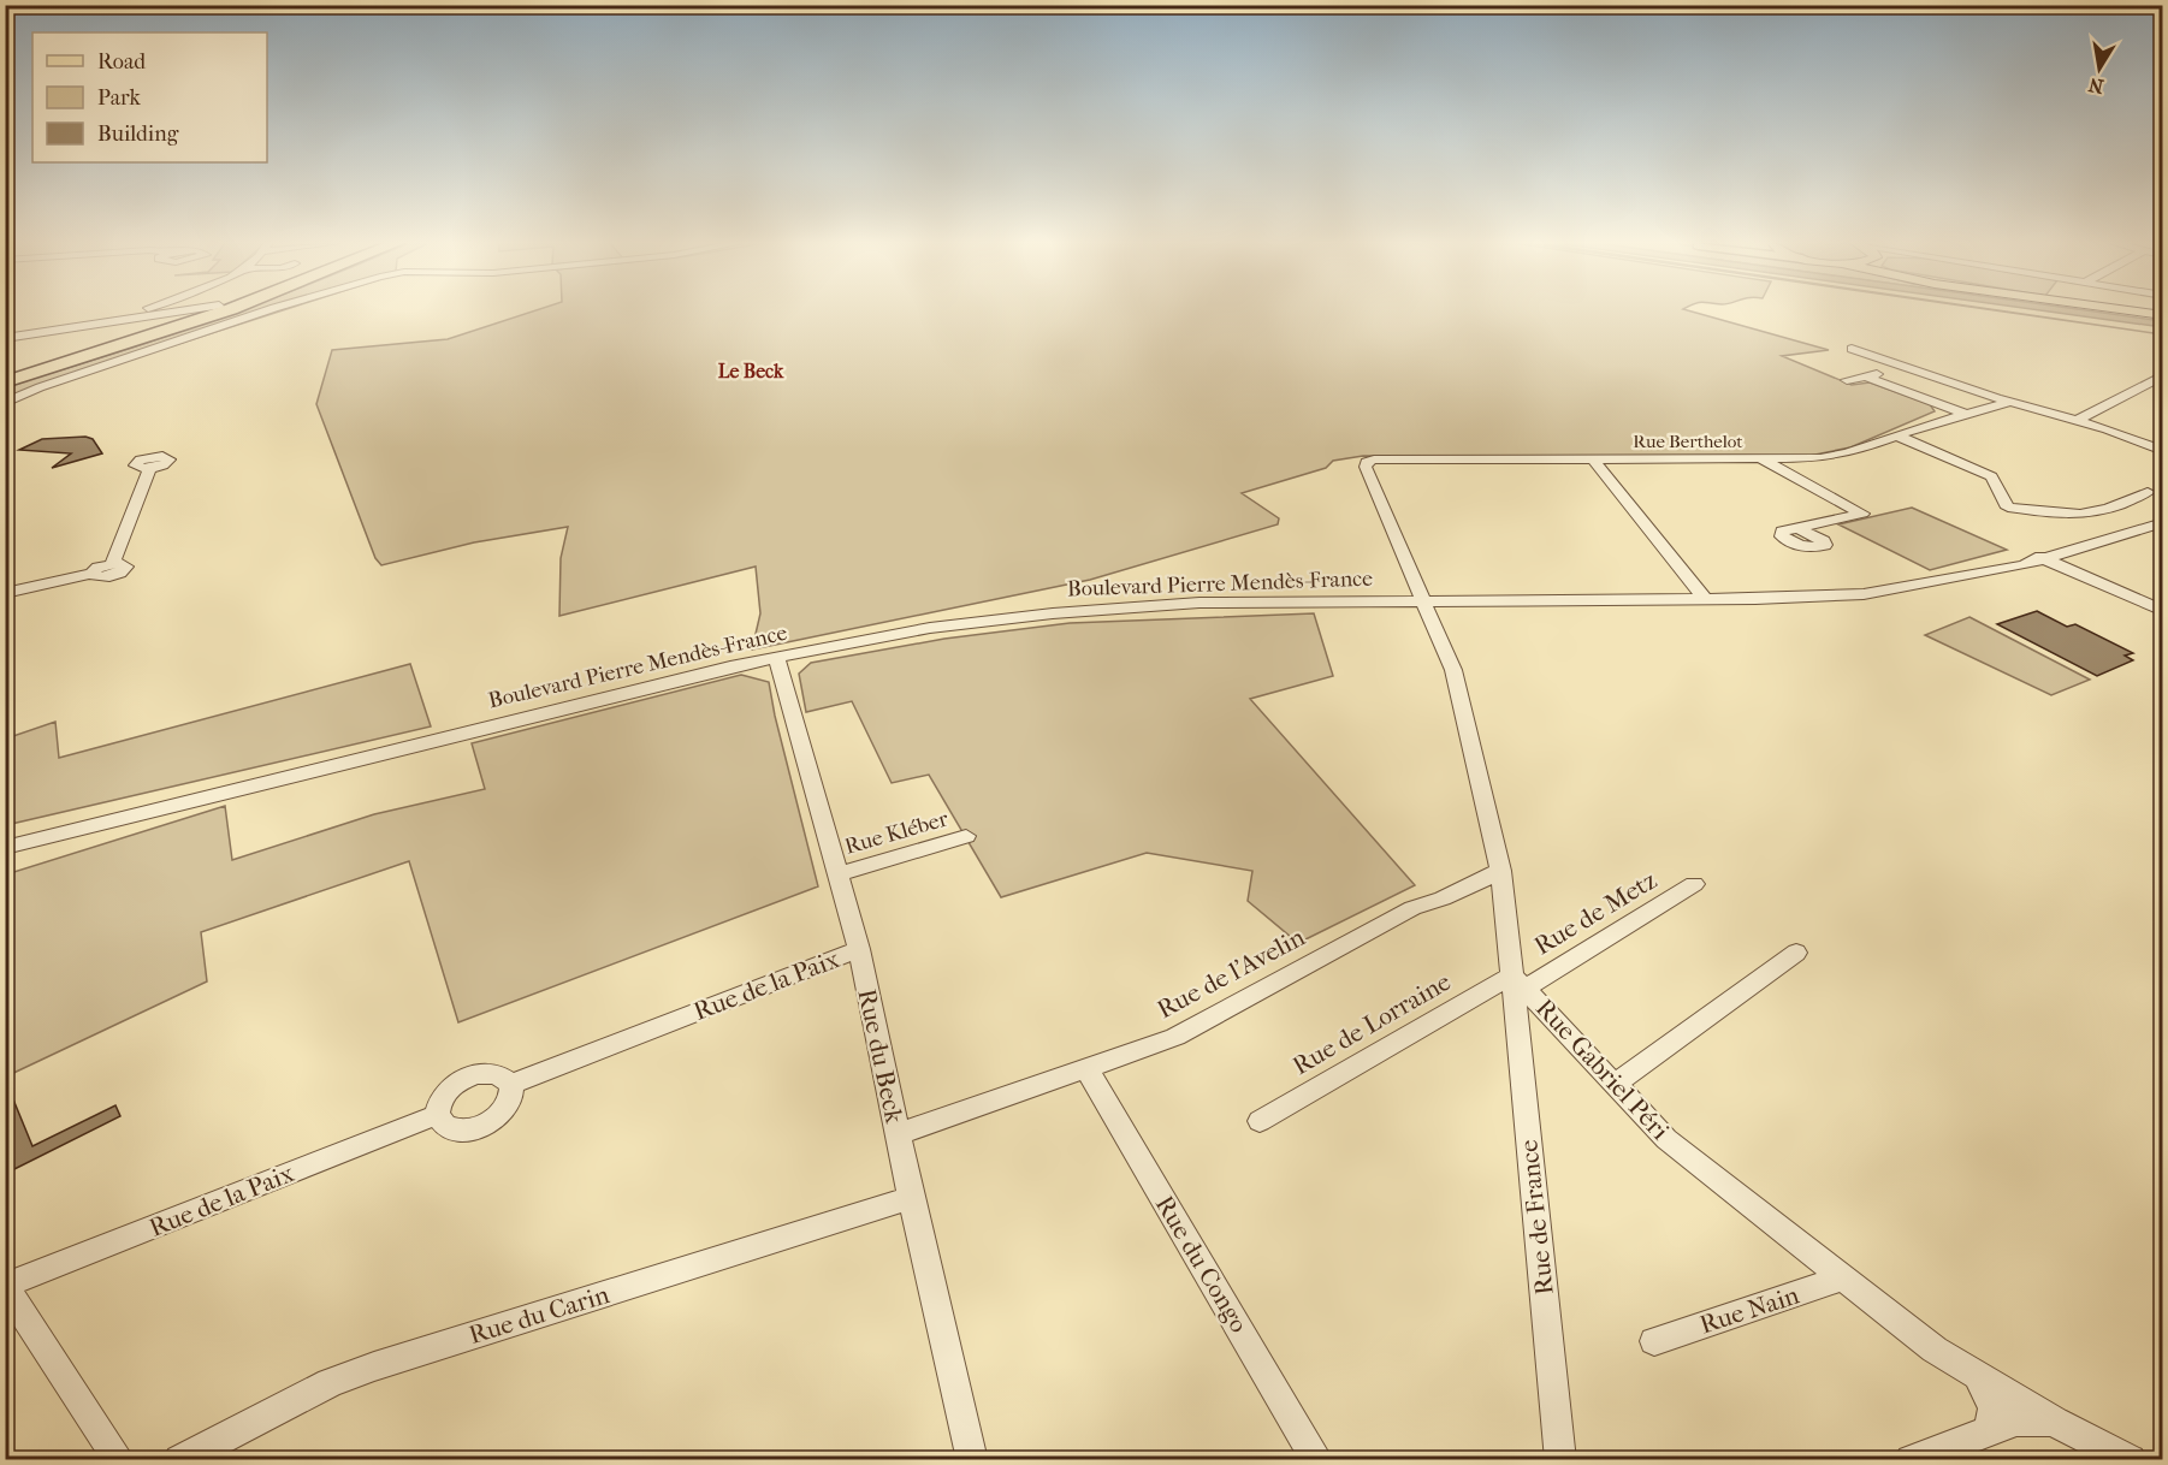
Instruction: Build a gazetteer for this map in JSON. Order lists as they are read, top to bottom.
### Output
{
  "streets": {
    "street": [
      "Rue Berthelot",
      "Boulevard Pierre Mendès-France",
      "Rue Kléber",
      "Rue de Metz",
      "Rue de l'Avelin",
      "Rue de la Paix",
      "Rue de Lorraine",
      "Rue du Beck",
      "Rue Gabriel Péri",
      "Rue de France",
      "Rue du Congo",
      "Rue Nain",
      "Rue du Carin"
    ]
  },
  "crossings": [
    ["Rue Berthelot", "Boulevard Pierre Mendès-France"],
    ["Boulevard Pierre Mendès-France", "Rue du Beck"],
    ["Rue Kléber", "Rue du Beck"],
    ["Rue de Metz", "Rue de Lorraine"],
    ["Rue de Metz", "Rue Gabriel Péri"],
    ["Rue de Metz", "Rue de France"],
    ["Rue de l'Avelin", "Rue du Beck"],
    ["Rue de l'Avelin", "Rue du Congo"],
    ["Rue de la Paix", "Rue du Beck"],
    ["Rue de Lorraine", "Rue Gabriel Péri"],
    ["Rue de Lorraine", "Rue de France"],
    ["Rue du Beck", "Rue du Carin"],
    ["Rue Gabriel Péri", "Rue de France"],
    ["Rue Gabriel Péri", "Rue Nain"]
  ],
  "districts": ["Le Beck"],
  "legend": ["Road", "Park", "Building"],
  "north": "bottom"
}
